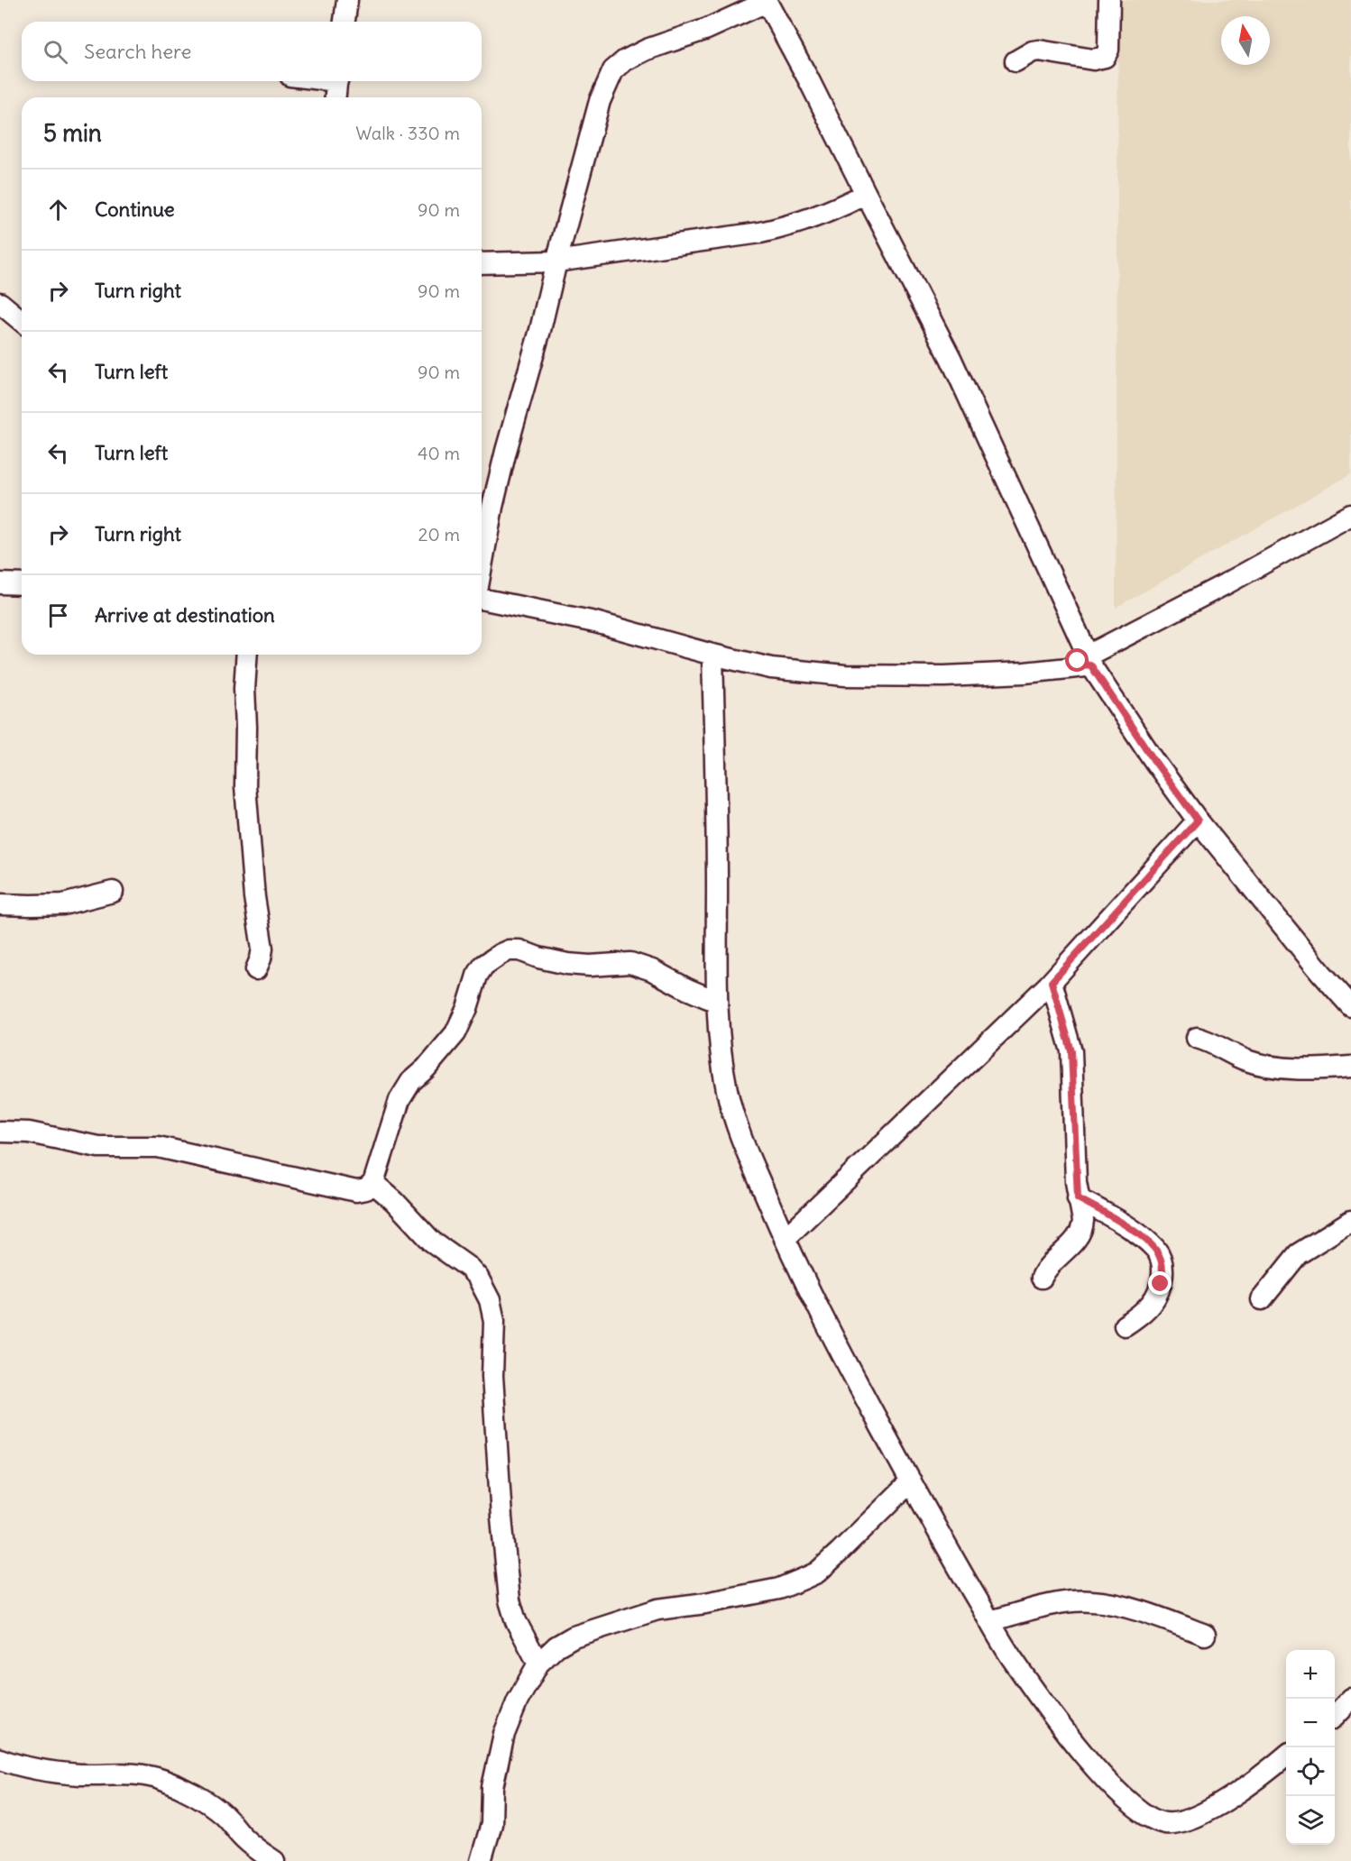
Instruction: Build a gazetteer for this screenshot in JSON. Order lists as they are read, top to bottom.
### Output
{
  "north": "top",
  "page": {
    "search": "Search here",
    "heading": ["5 min", "Walk · 330 m"],
    "list": [
      ["Continue", "90 m"],
      ["Turn right", "90 m"],
      ["Turn left", "90 m"],
      ["Turn left", "40 m"],
      ["Turn right", "20 m"],
      "Arrive at destination"
    ],
    "map_buttons": ["+", "−"]
  }
}
